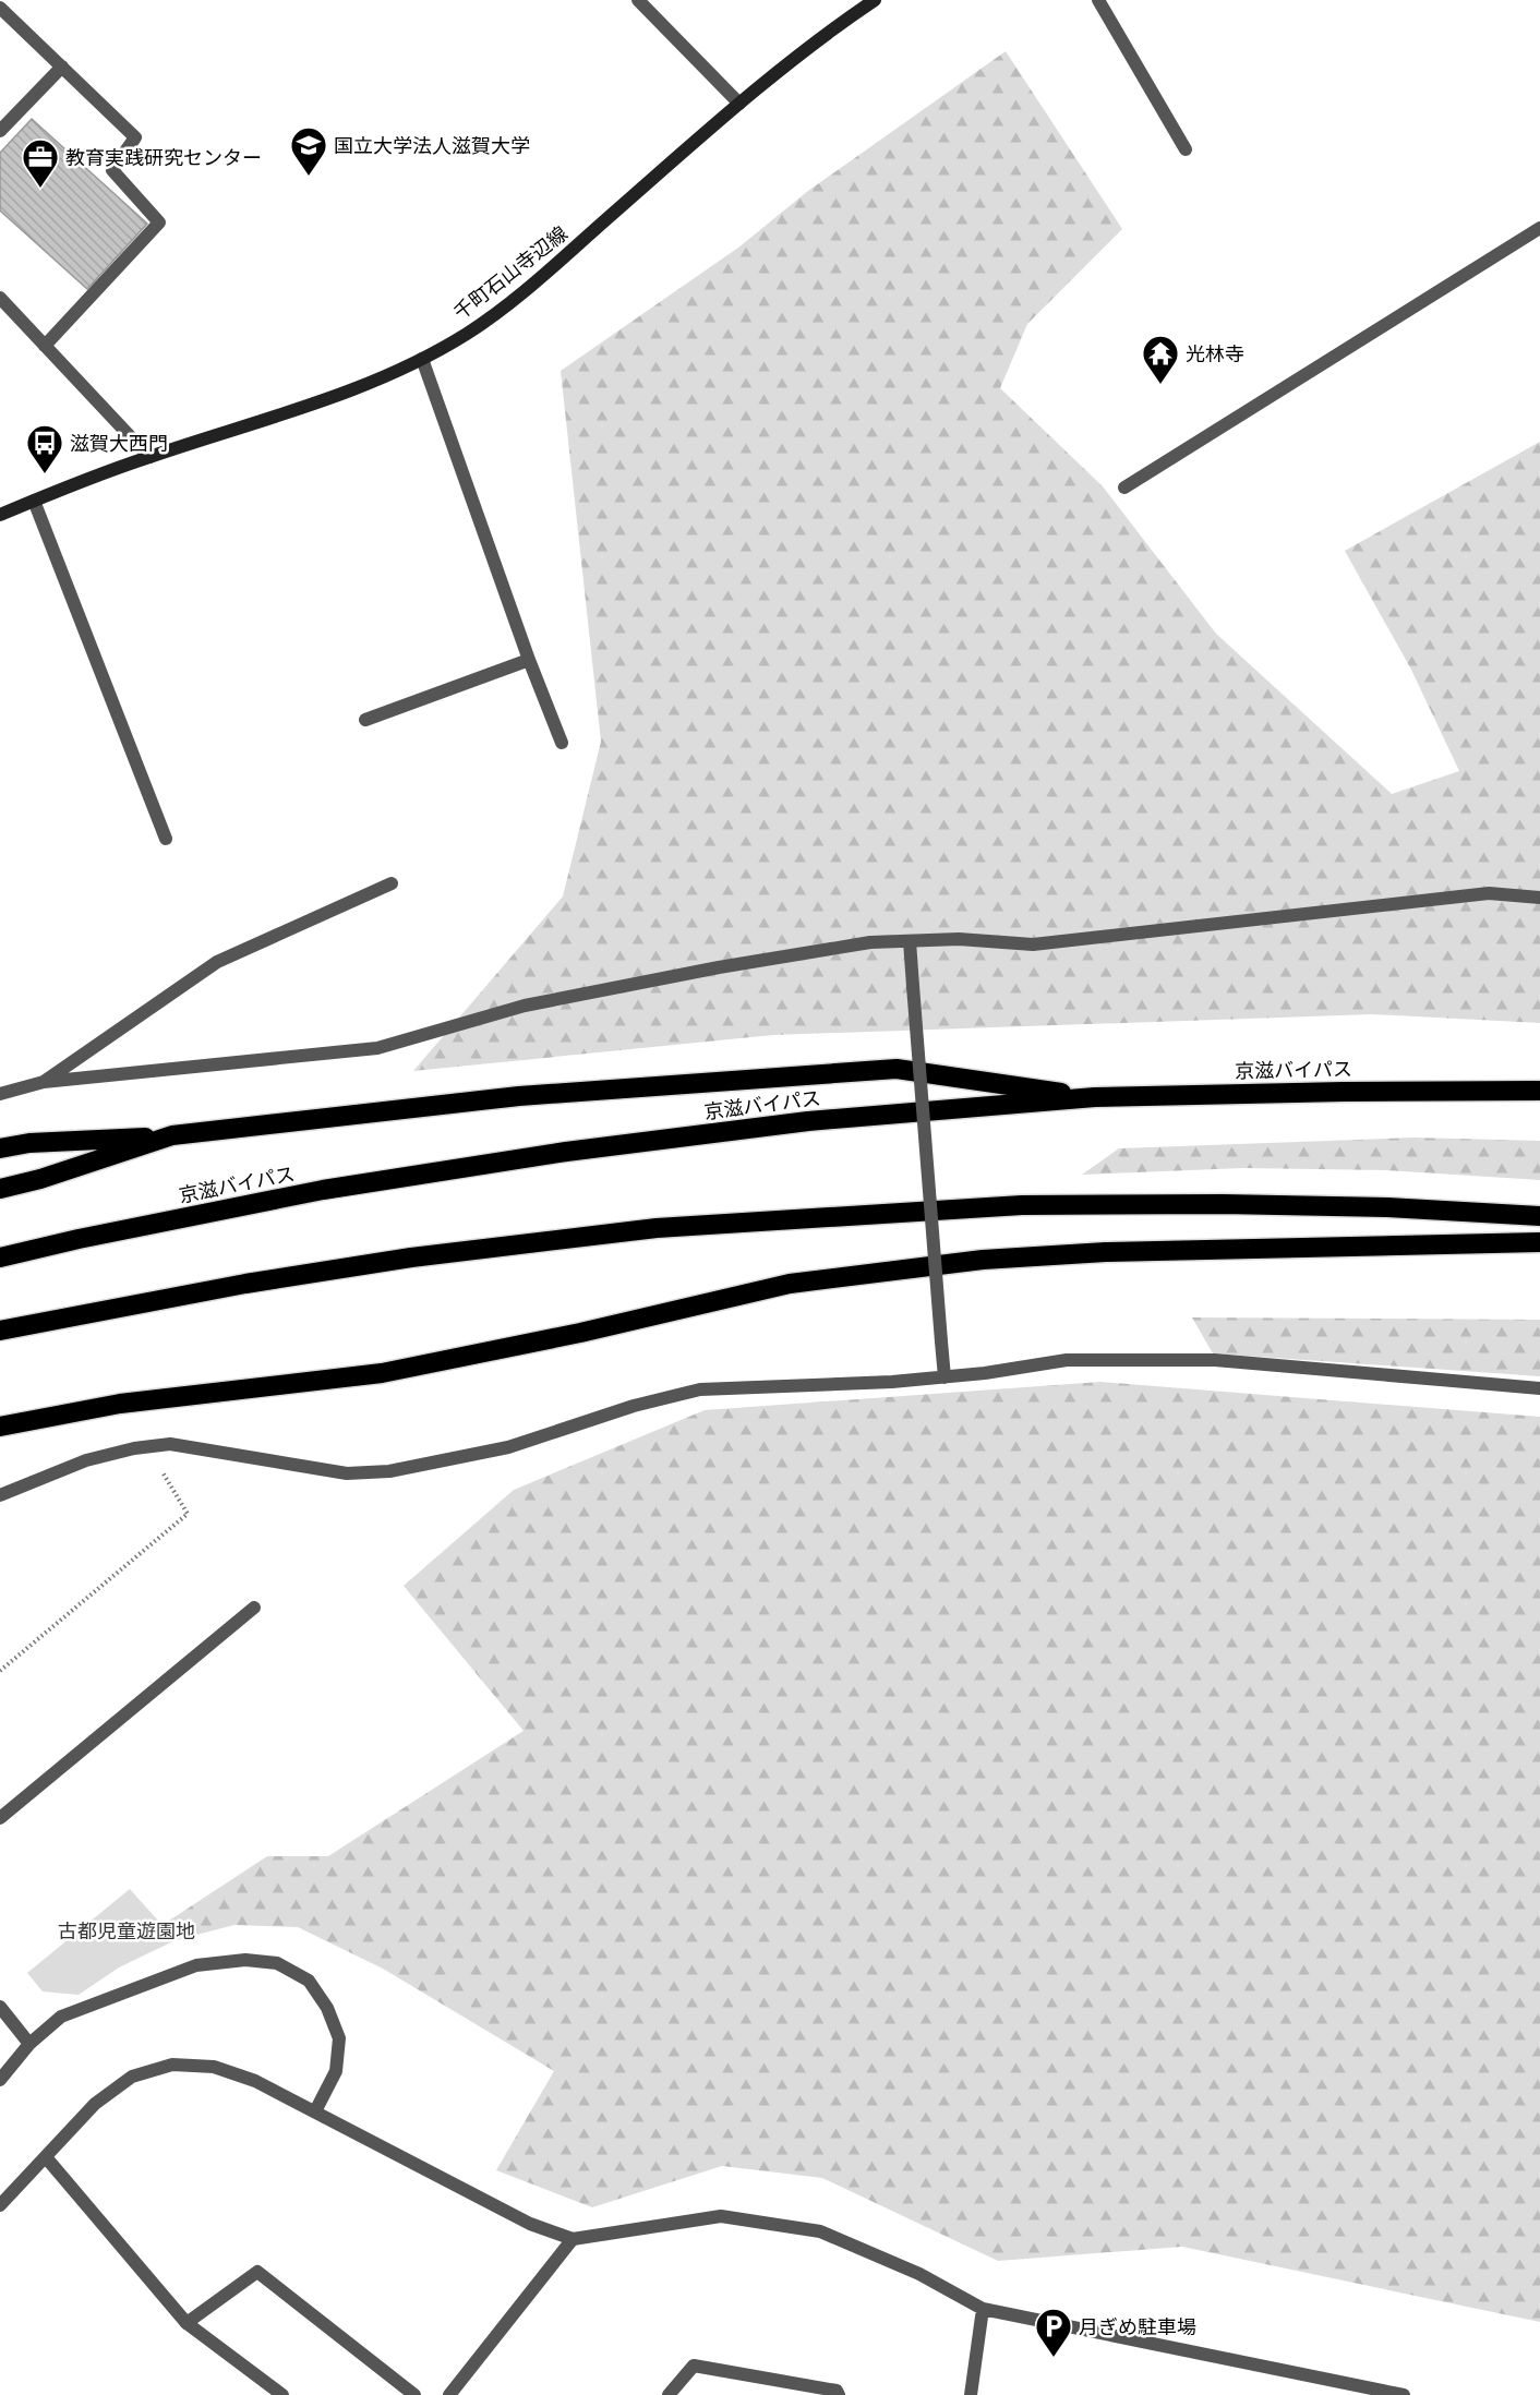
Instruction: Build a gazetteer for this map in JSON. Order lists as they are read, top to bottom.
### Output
{
  "streets": {
    "highway": ["京滋バイパス"],
    "main road": ["千町石山寺辺線"]
  },
  "parks": ["古都児童遊園地"],
  "places": {
    "school or university": ["国立大学法人滋賀大学"],
    "office": ["教育実践研究センター"],
    "temple": ["光林寺"],
    "bus stop": ["滋賀大西門"],
    "parking": ["月ぎめ駐車場"]
  }
}
